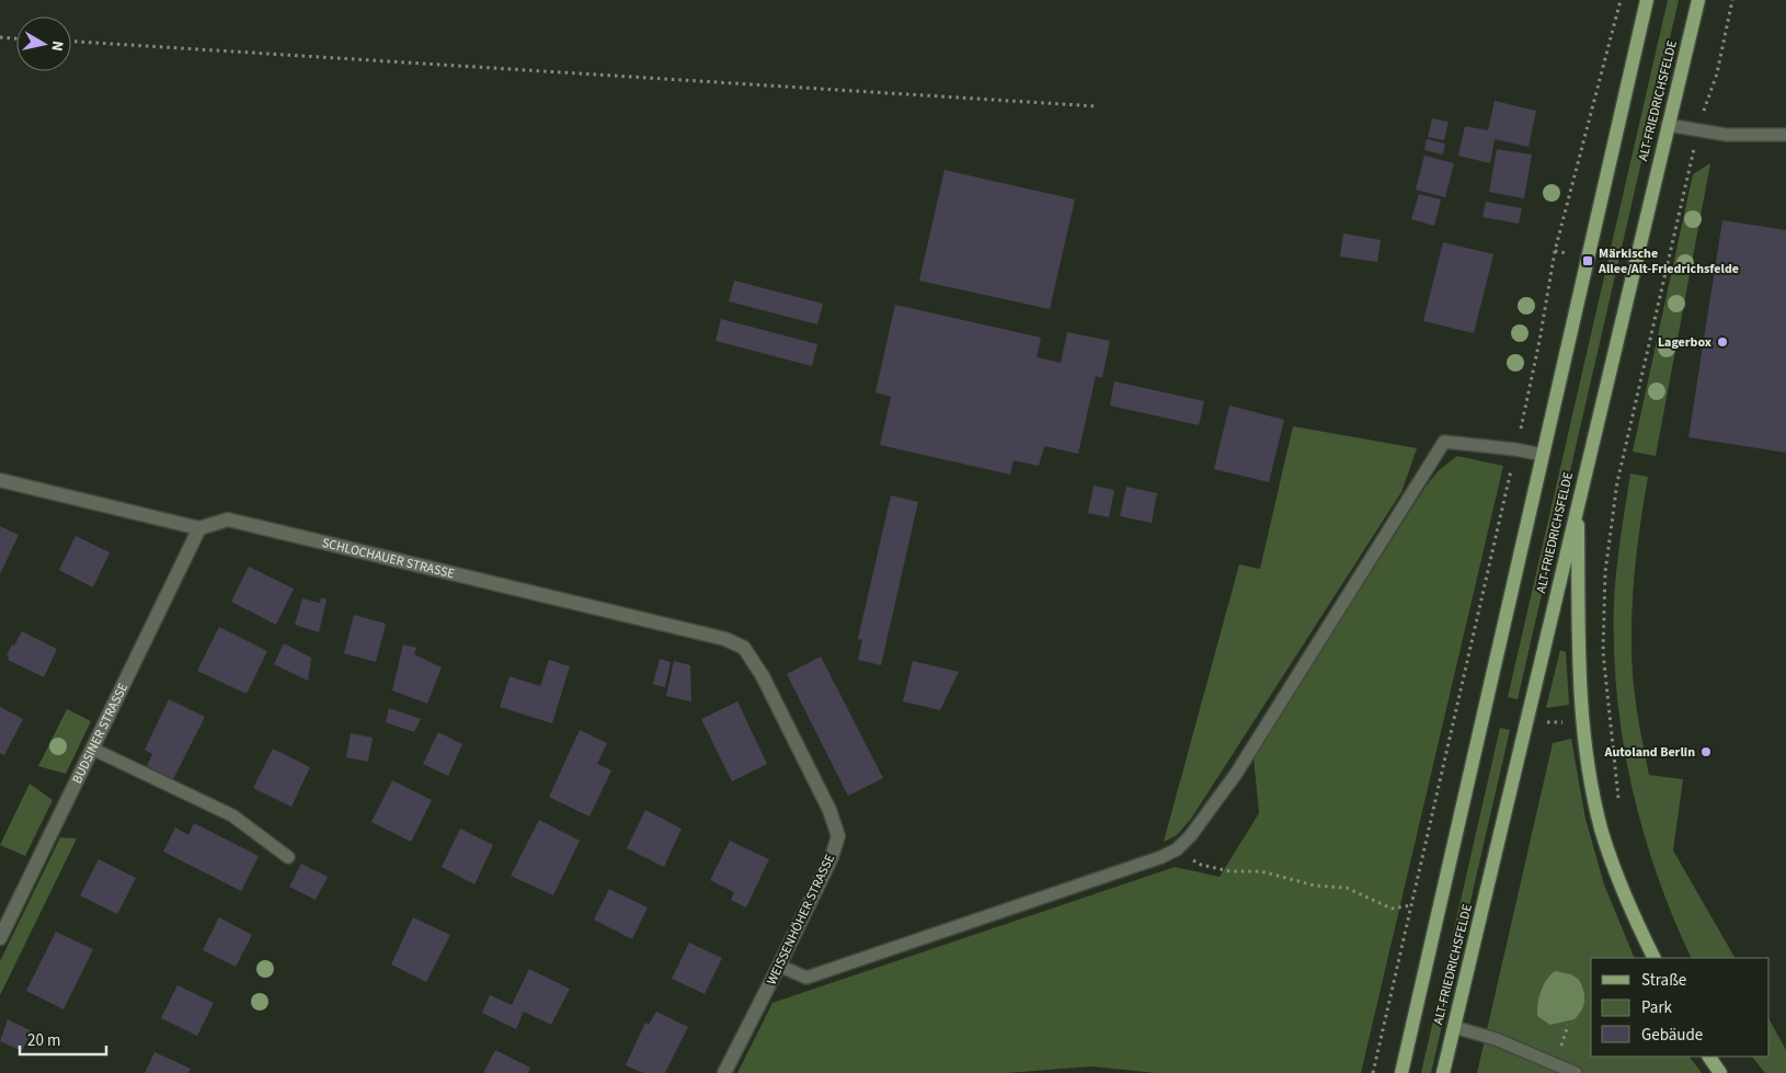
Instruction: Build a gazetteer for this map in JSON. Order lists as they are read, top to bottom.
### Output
{
  "streets": {
    "main road": ["ALT-FRIEDRICHSFELDE"],
    "street": ["SCHLOCHAUER STRASSE", "BUDSINER STRASSE", "WEISSENHÖHER STRASSE"]
  },
  "crossings": [
    ["SCHLOCHAUER STRASSE", "BUDSINER STRASSE"],
    ["SCHLOCHAUER STRASSE", "WEISSENHÖHER STRASSE"]
  ],
  "places": {
    "transit": ["Märkische Allee/Alt-Friedrichsfelde"],
    "other": ["Lagerbox", "Autoland Berlin"]
  },
  "legend": ["Straße", "Park", "Gebäude"],
  "scale_bar": "20 m",
  "north": "right"
}
